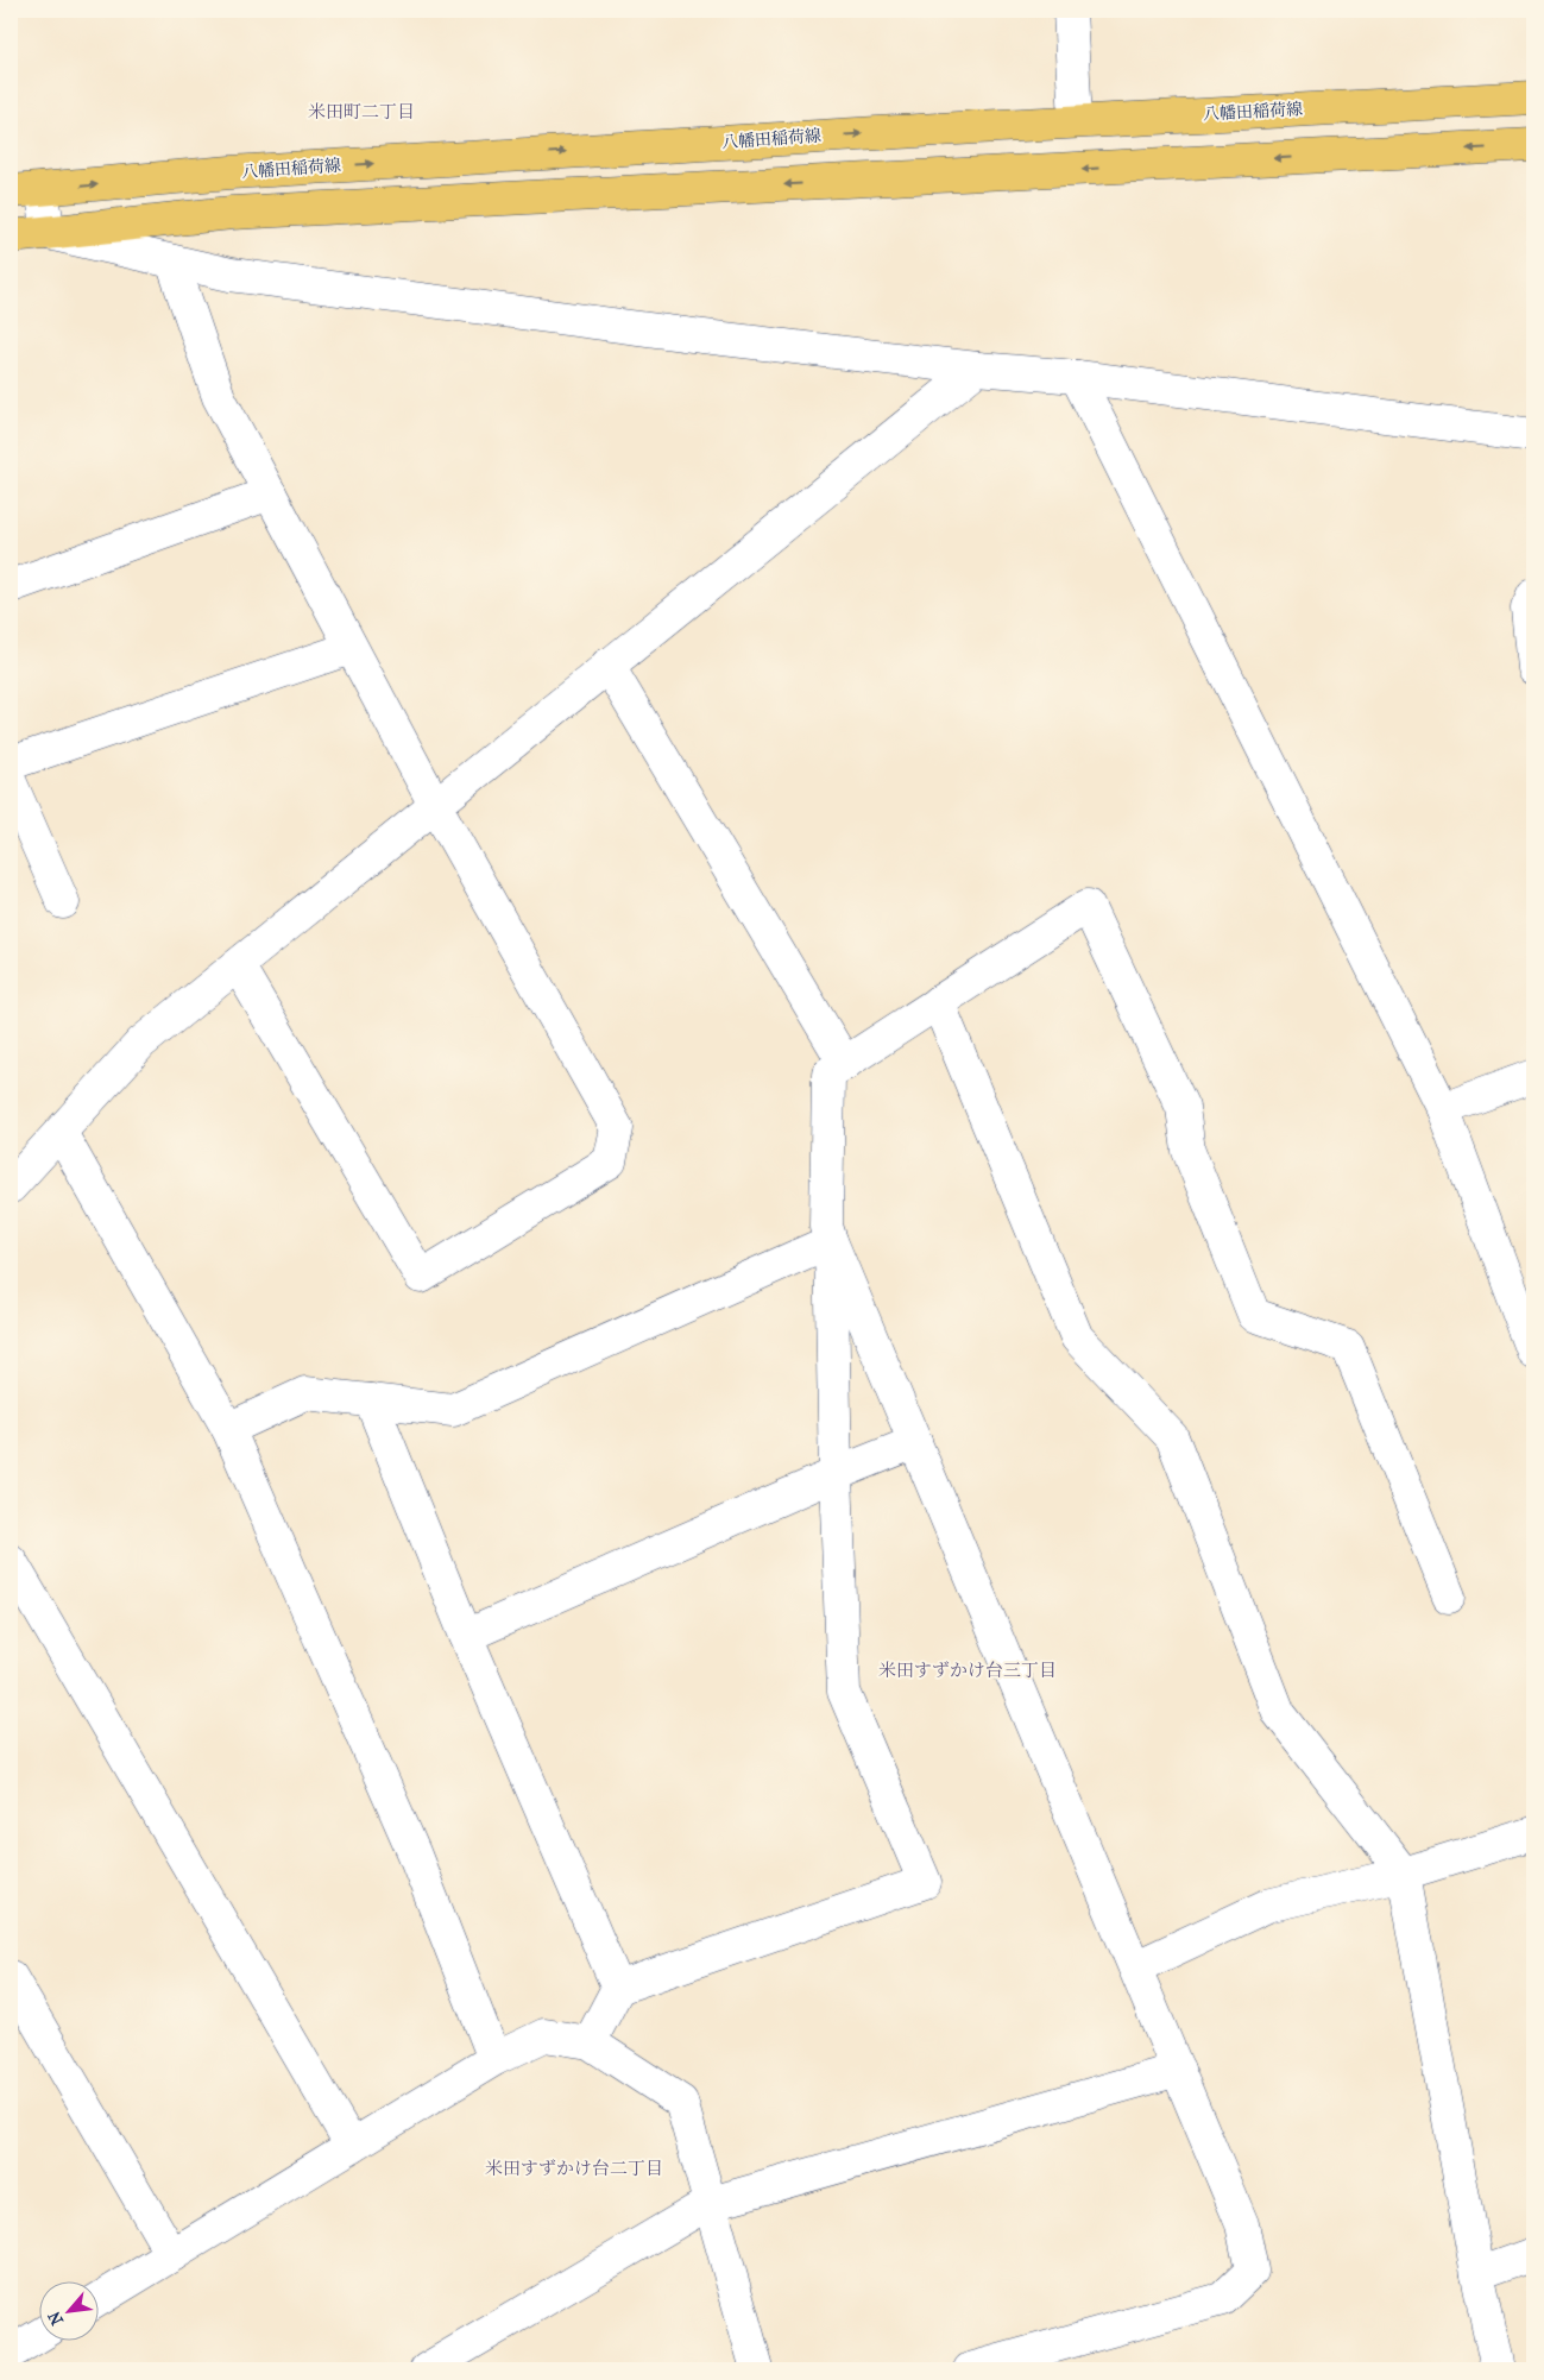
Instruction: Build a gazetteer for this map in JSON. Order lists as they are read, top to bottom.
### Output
{
  "streets": {
    "main road": ["八幡田稲荷線"]
  },
  "districts": ["米田町二丁目", "米田すずかけ台三丁目", "米田すずかけ台二丁目"],
  "north": "bottom left"
}
